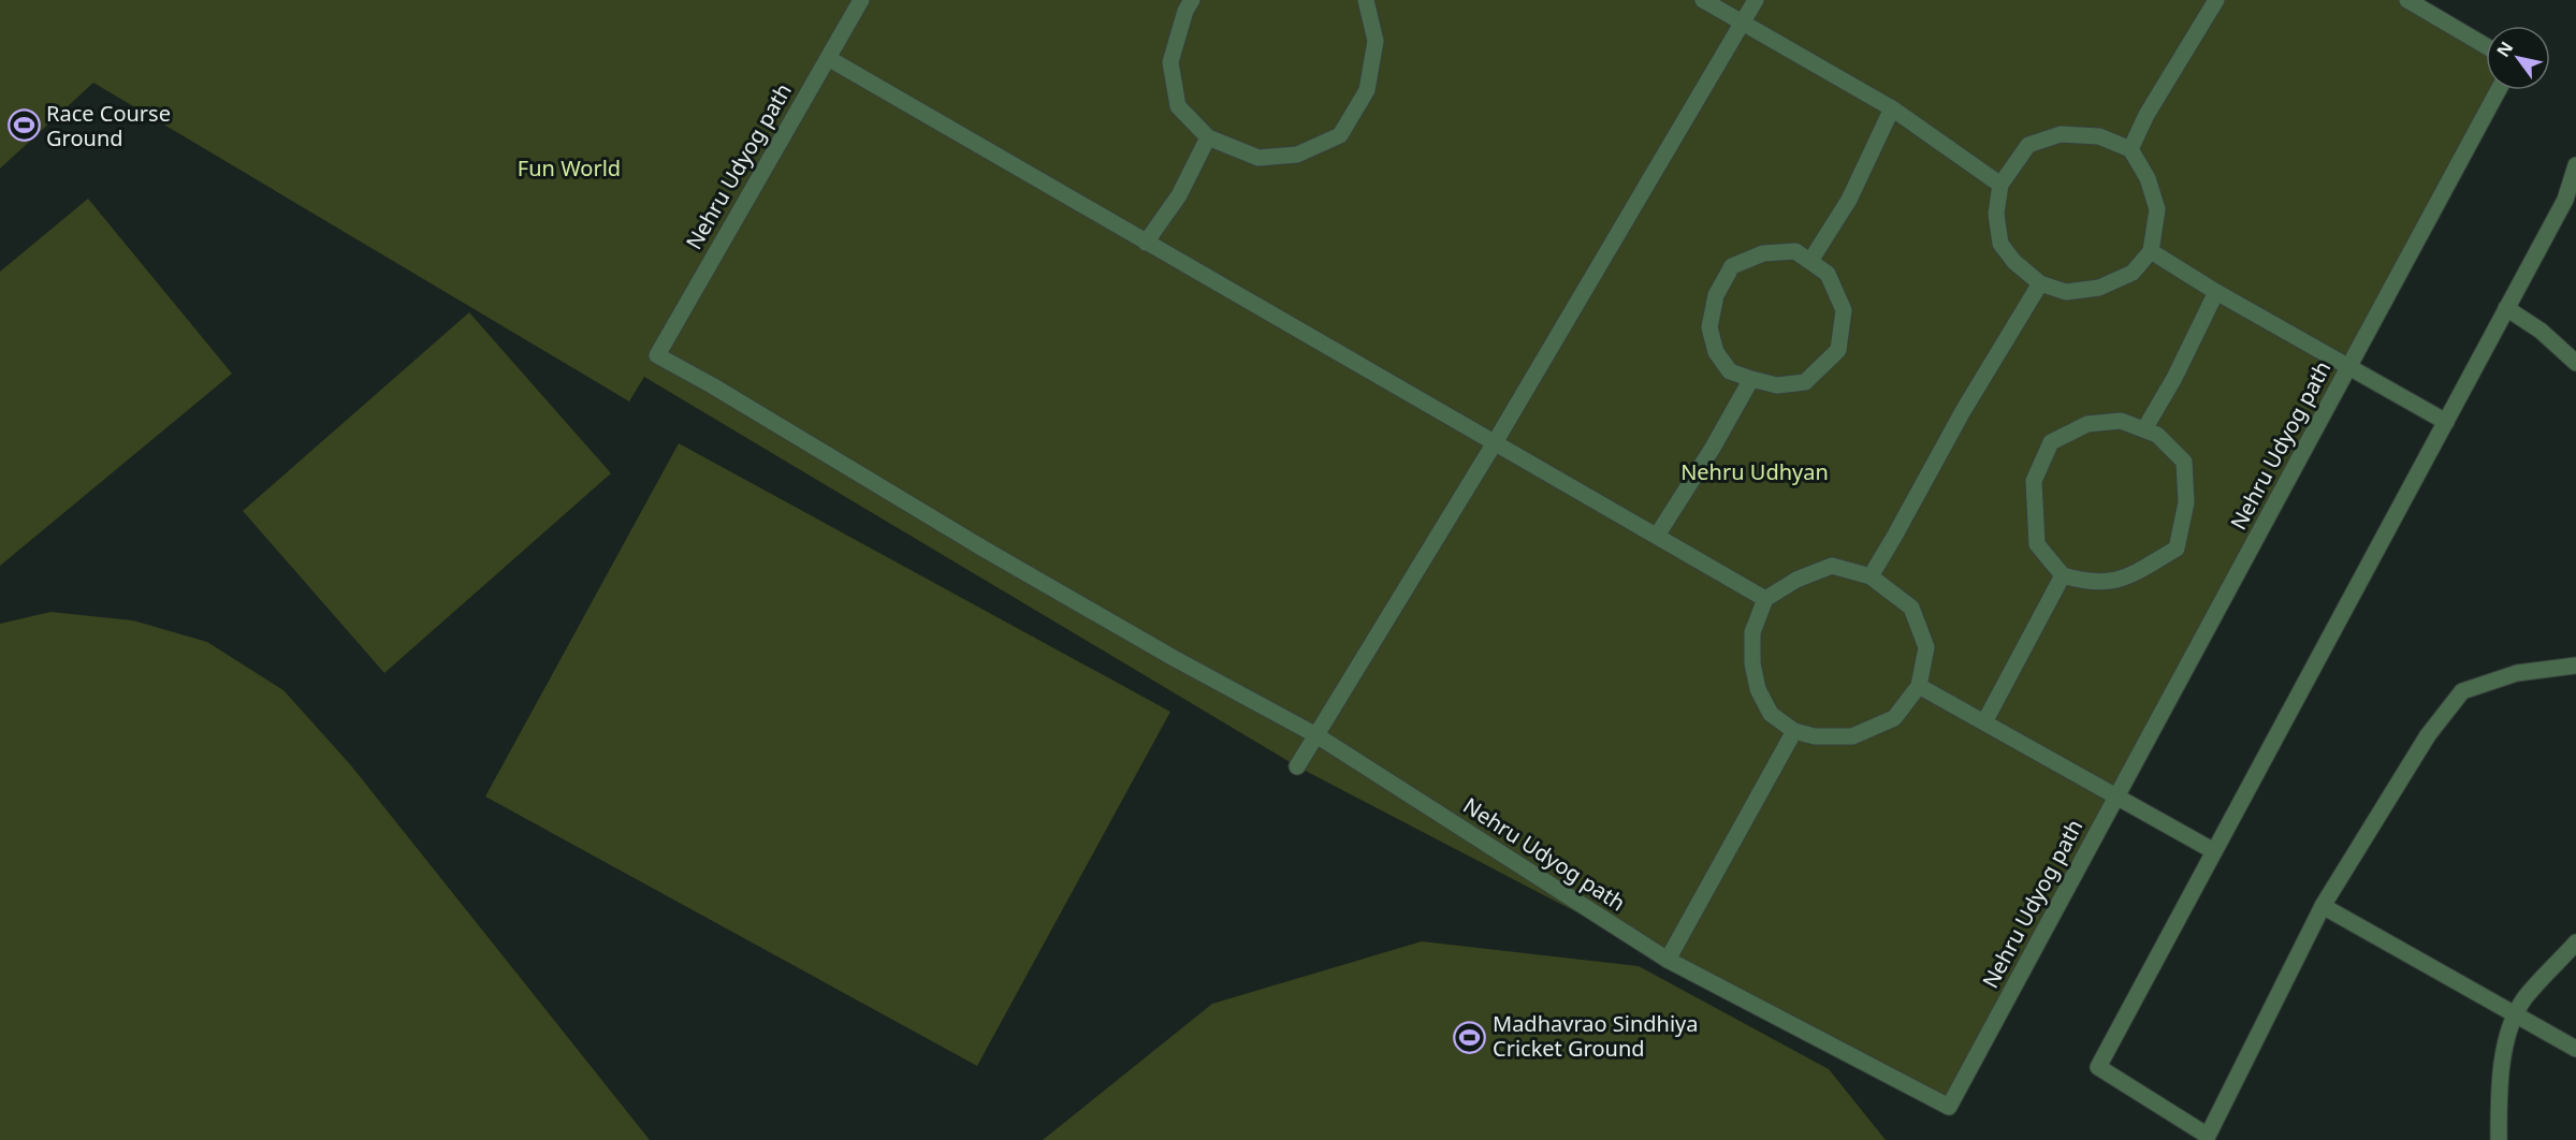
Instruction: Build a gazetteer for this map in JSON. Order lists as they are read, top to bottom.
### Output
{
  "streets": {
    "street": ["Nehru Udyog path"]
  },
  "parks": ["Fun World", "Nehru Udhyan"],
  "places": {
    "sports": ["Race Course Ground", "Madhavrao Sindhiya Cricket Ground"]
  },
  "north": "top left"
}
